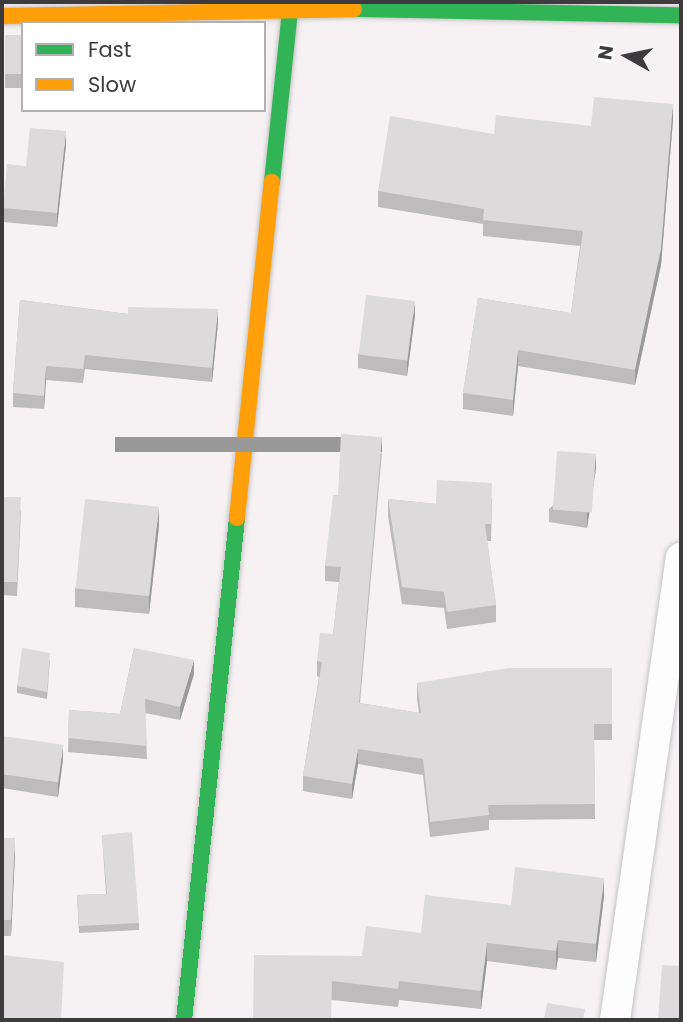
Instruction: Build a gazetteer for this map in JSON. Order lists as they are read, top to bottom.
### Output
{
  "legend": ["Fast", "Slow"],
  "north": "left"
}
